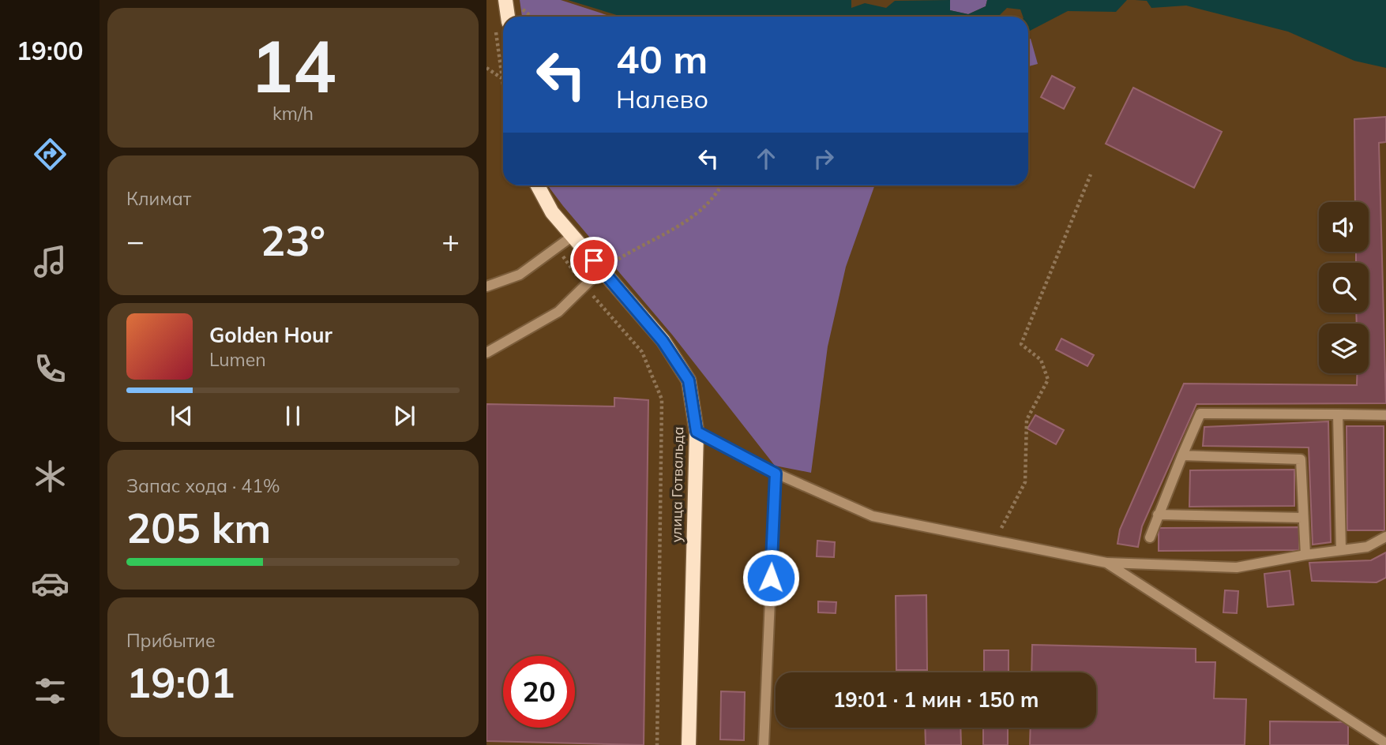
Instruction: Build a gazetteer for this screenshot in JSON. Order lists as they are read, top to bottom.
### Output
{
  "streets": {
    "main road": ["улица Готвальда"]
  },
  "page": {
    "tabs": "19:00",
    "tile": [
      ["14", "km/h"],
      "Климат",
      ["Запас хода · 41%", "205 km"],
      ["Прибытие", "19:01"]
    ],
    "turn": ["40 m", "Налево"],
    "heat": ["−", "23°", "+"],
    "song": ["Golden Hour", "Lumen"],
    "limit": "20",
    "trip": "19:01 · 1 мин · 150 m"
  }
}
